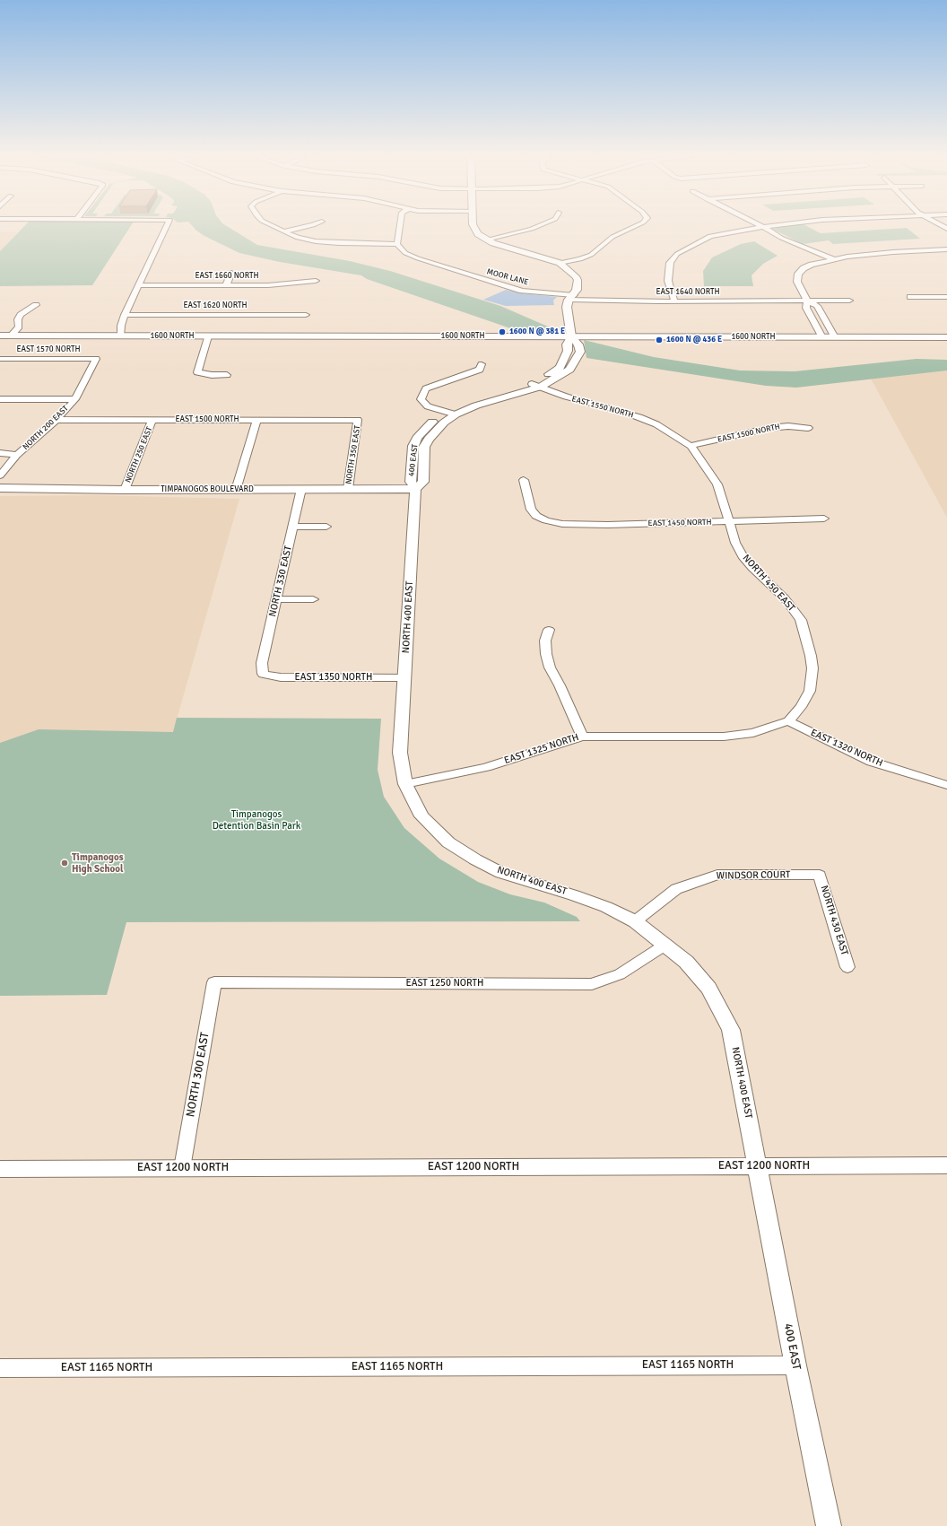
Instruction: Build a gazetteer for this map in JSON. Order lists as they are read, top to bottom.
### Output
{
  "streets": {
    "main road": ["1600 NORTH"],
    "street": [
      "EAST 1660 NORTH",
      "MOOR LANE",
      "EAST 1640 NORTH",
      "EAST 1620 NORTH",
      "EAST 1570 NORTH",
      "EAST 1550 NORTH",
      "EAST 1500 NORTH",
      "NORTH 200 EAST",
      "NORTH 250 EAST",
      "NORTH 350 EAST",
      "400 EAST",
      "TIMPANOGOS BOULEVARD",
      "EAST 1450 NORTH",
      "NORTH 330 EAST",
      "NORTH 450 EAST",
      "NORTH 400 EAST",
      "EAST 1350 NORTH",
      "EAST 1320 NORTH",
      "EAST 1325 NORTH",
      "WINDSOR COURT",
      "NORTH 430 EAST",
      "EAST 1250 NORTH",
      "NORTH 300 EAST",
      "EAST 1200 NORTH",
      "EAST 1165 NORTH"
    ]
  },
  "crossings": [
    ["MOOR LANE", "EAST 1640 NORTH"],
    ["MOOR LANE", "400 EAST"],
    ["EAST 1640 NORTH", "400 EAST"],
    ["1600 NORTH", "400 EAST"],
    ["EAST 1570 NORTH", "NORTH 200 EAST"],
    ["EAST 1550 NORTH", "EAST 1500 NORTH"],
    ["EAST 1550 NORTH", "400 EAST"],
    ["EAST 1550 NORTH", "NORTH 450 EAST"],
    ["EAST 1500 NORTH", "NORTH 200 EAST"],
    ["EAST 1500 NORTH", "NORTH 250 EAST"],
    ["EAST 1500 NORTH", "NORTH 350 EAST"],
    ["EAST 1500 NORTH", "NORTH 450 EAST"],
    ["NORTH 250 EAST", "TIMPANOGOS BOULEVARD"],
    ["NORTH 350 EAST", "TIMPANOGOS BOULEVARD"],
    ["400 EAST", "TIMPANOGOS BOULEVARD"],
    ["400 EAST", "NORTH 400 EAST"],
    ["400 EAST", "EAST 1200 NORTH"],
    ["400 EAST", "EAST 1165 NORTH"],
    ["TIMPANOGOS BOULEVARD", "NORTH 330 EAST"],
    ["TIMPANOGOS BOULEVARD", "NORTH 400 EAST"],
    ["EAST 1450 NORTH", "NORTH 450 EAST"],
    ["NORTH 330 EAST", "EAST 1350 NORTH"],
    ["NORTH 450 EAST", "EAST 1320 NORTH"],
    ["NORTH 450 EAST", "EAST 1325 NORTH"],
    ["NORTH 400 EAST", "EAST 1350 NORTH"],
    ["NORTH 400 EAST", "EAST 1325 NORTH"],
    ["NORTH 400 EAST", "WINDSOR COURT"],
    ["NORTH 400 EAST", "EAST 1250 NORTH"],
    ["NORTH 400 EAST", "EAST 1200 NORTH"],
    ["WINDSOR COURT", "NORTH 430 EAST"],
    ["EAST 1250 NORTH", "NORTH 300 EAST"],
    ["NORTH 300 EAST", "EAST 1200 NORTH"]
  ],
  "parks": ["Timpanogos Detention Basin Park"],
  "places": ["1600 N @ 381 E", "1600 N @ 436 E", "Timpanogos High School"]
}
